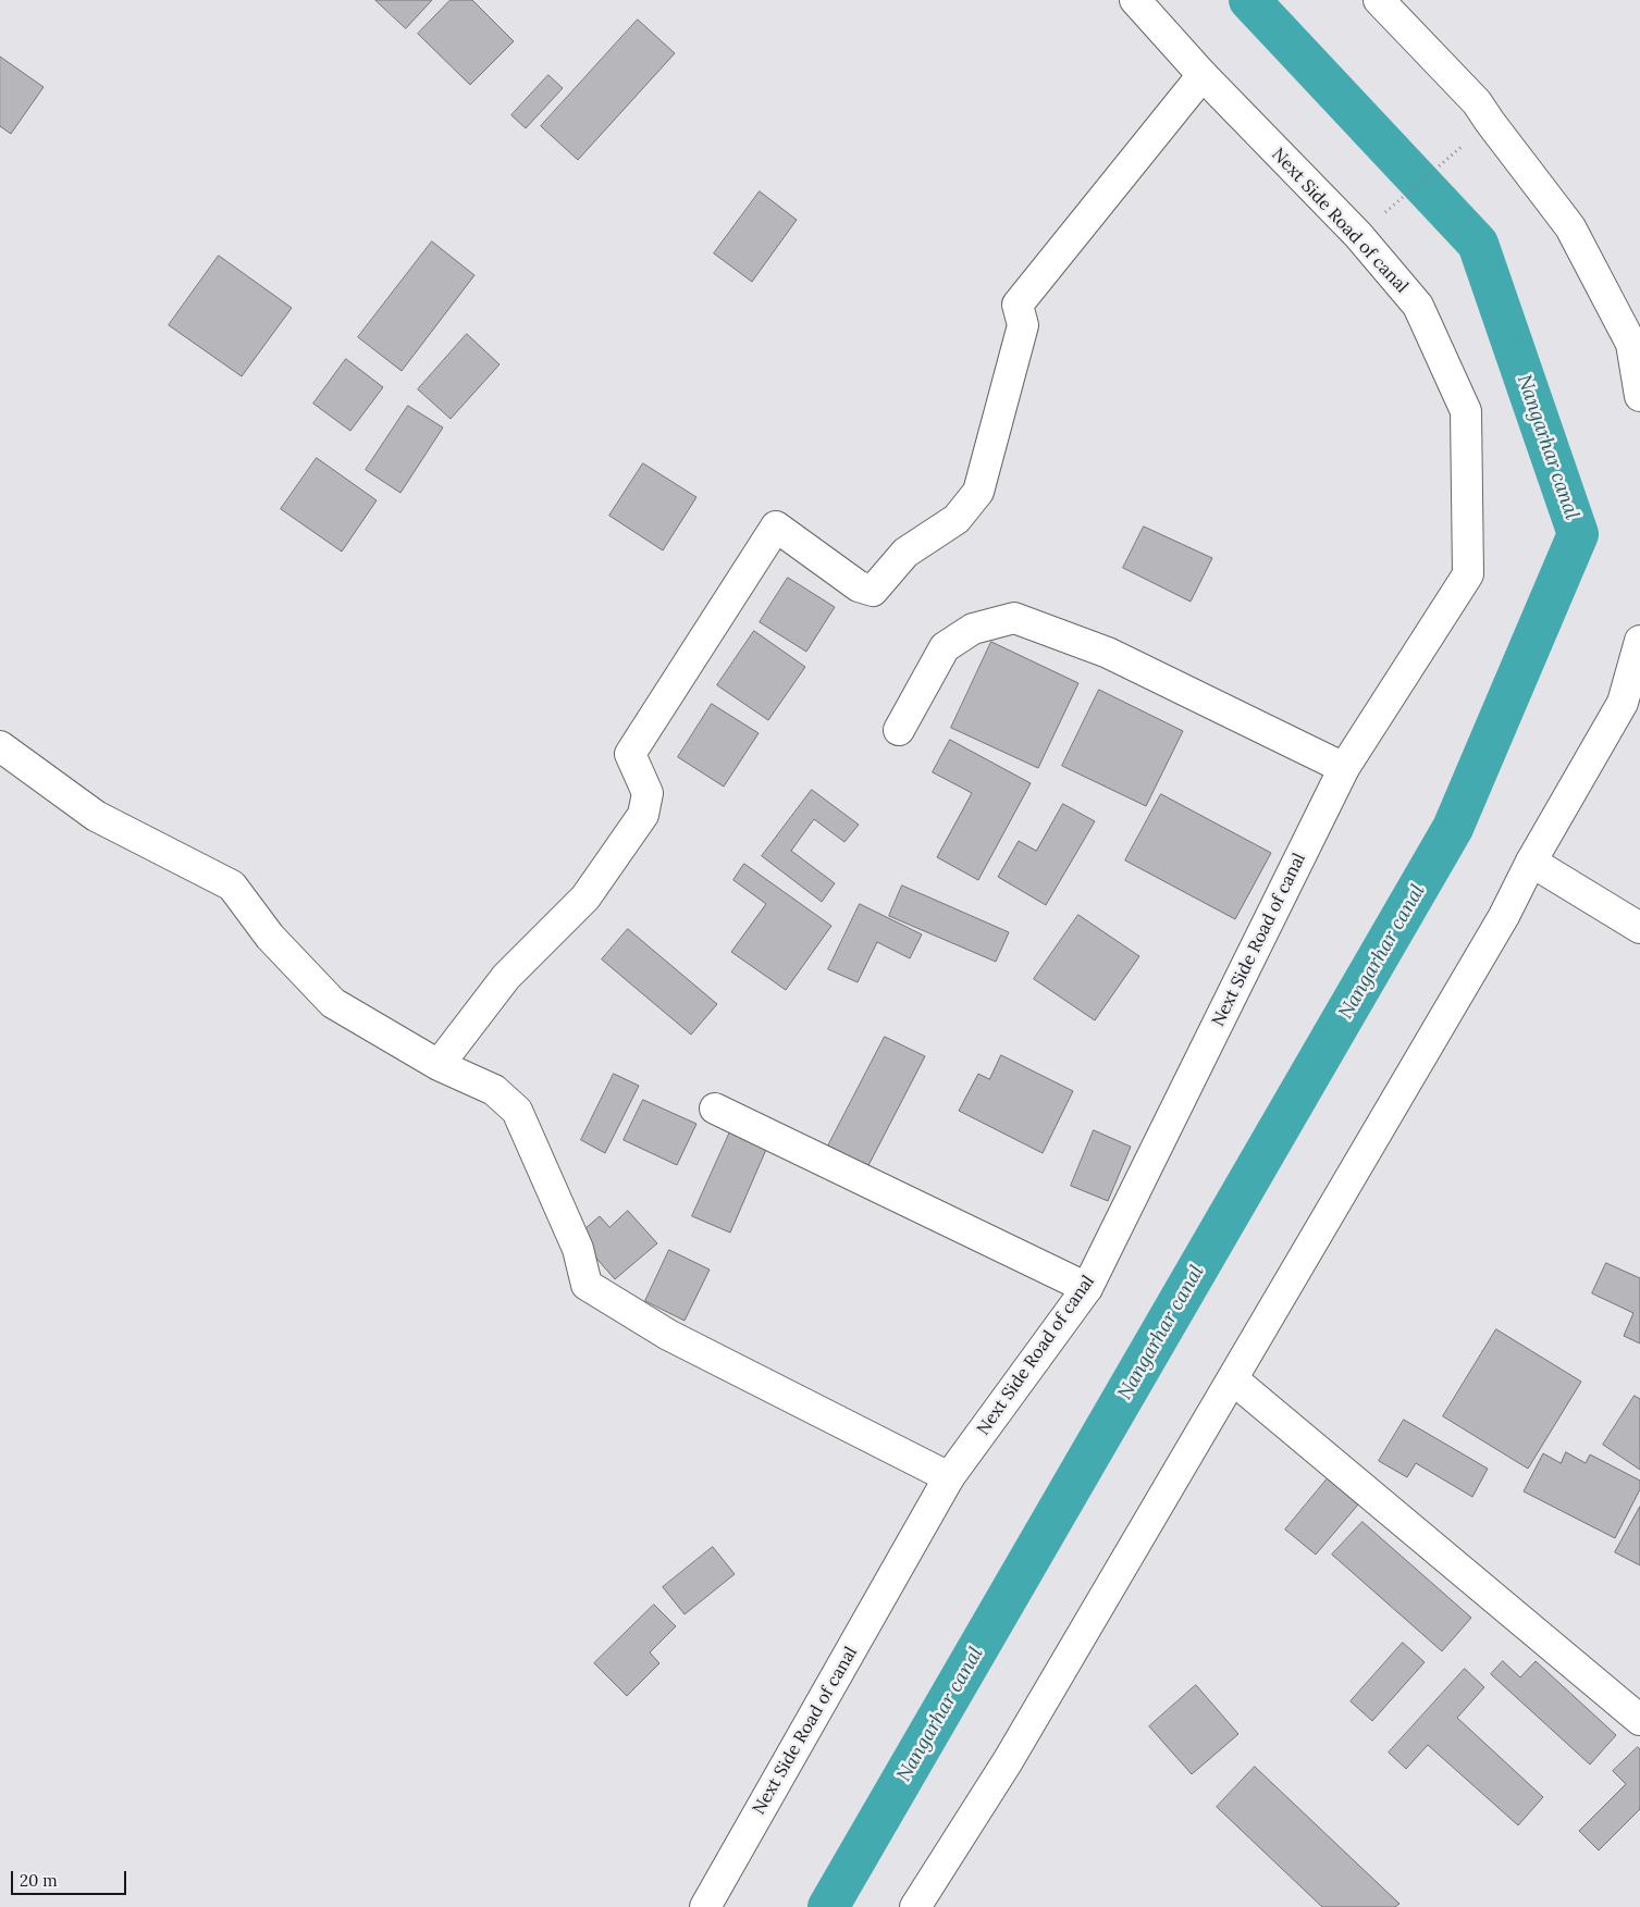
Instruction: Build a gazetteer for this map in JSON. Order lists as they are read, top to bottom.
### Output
{
  "streets": {
    "street": ["Next Side Road of canal"]
  },
  "water": ["Nangarhar canal"],
  "scale_bar": "20 m"
}
